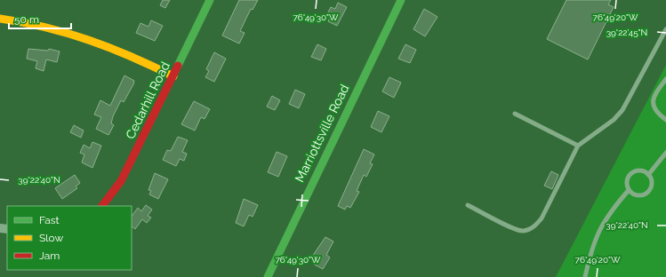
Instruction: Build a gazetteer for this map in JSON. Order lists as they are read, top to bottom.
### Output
{
  "streets": {
    "street": ["Cedarhill Road", "Marriottsville Road"]
  },
  "legend": ["Fast", "Slow", "Jam"],
  "scale_bar": "50 m",
  "coordinates": [
    "76°49'30\"W",
    "76°49'20\"W",
    "39°22'45\"N",
    "39°22'40\"N"
  ]
}
